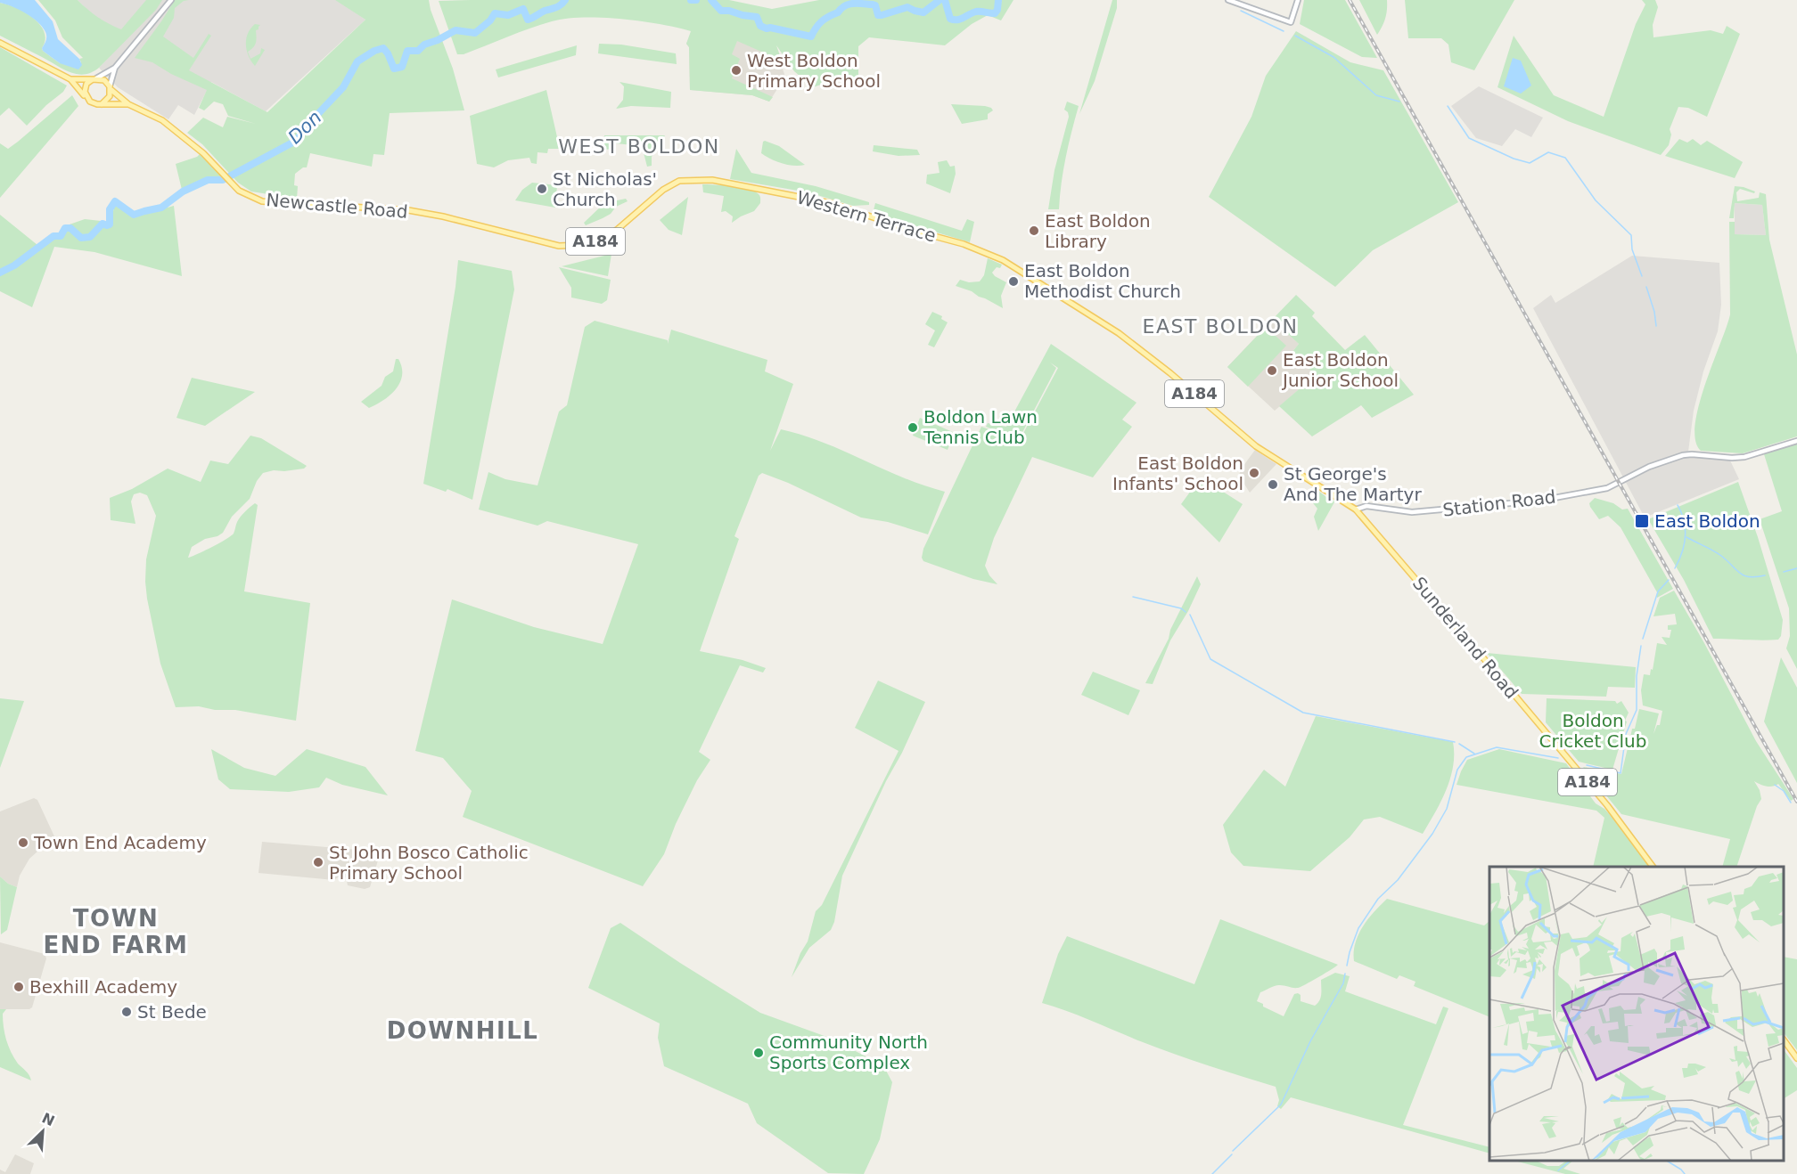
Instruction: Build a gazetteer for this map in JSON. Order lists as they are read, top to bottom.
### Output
{
  "streets": {
    "main road": [
      "Newcastle Road",
      "Western Terrace",
      "A184",
      "Station Road",
      "Sunderland Road"
    ]
  },
  "crossings": [
    ["Newcastle Road", "Western Terrace"],
    ["Western Terrace", "Station Road"],
    ["Western Terrace", "Sunderland Road"],
    ["Station Road", "Sunderland Road"]
  ],
  "districts": [
    "WEST BOLDON",
    "EAST BOLDON",
    "TOWN END FARM",
    "DOWNHILL"
  ],
  "water": ["Don"],
  "parks": ["Boldon Cricket Club"],
  "places": {
    "other": [
      "West Boldon Primary School",
      "St Nicholas' Church",
      "East Boldon Library",
      "East Boldon Methodist Church",
      "East Boldon Junior School",
      "Boldon Lawn Tennis Club",
      "East Boldon Infants' School",
      "St George's And The Martyr",
      "Town End Academy",
      "St John Bosco Catholic Primary School",
      "Bexhill Academy",
      "St Bede",
      "Community North Sports Complex"
    ],
    "transit": ["East Boldon"]
  },
  "north": "top right"
}
